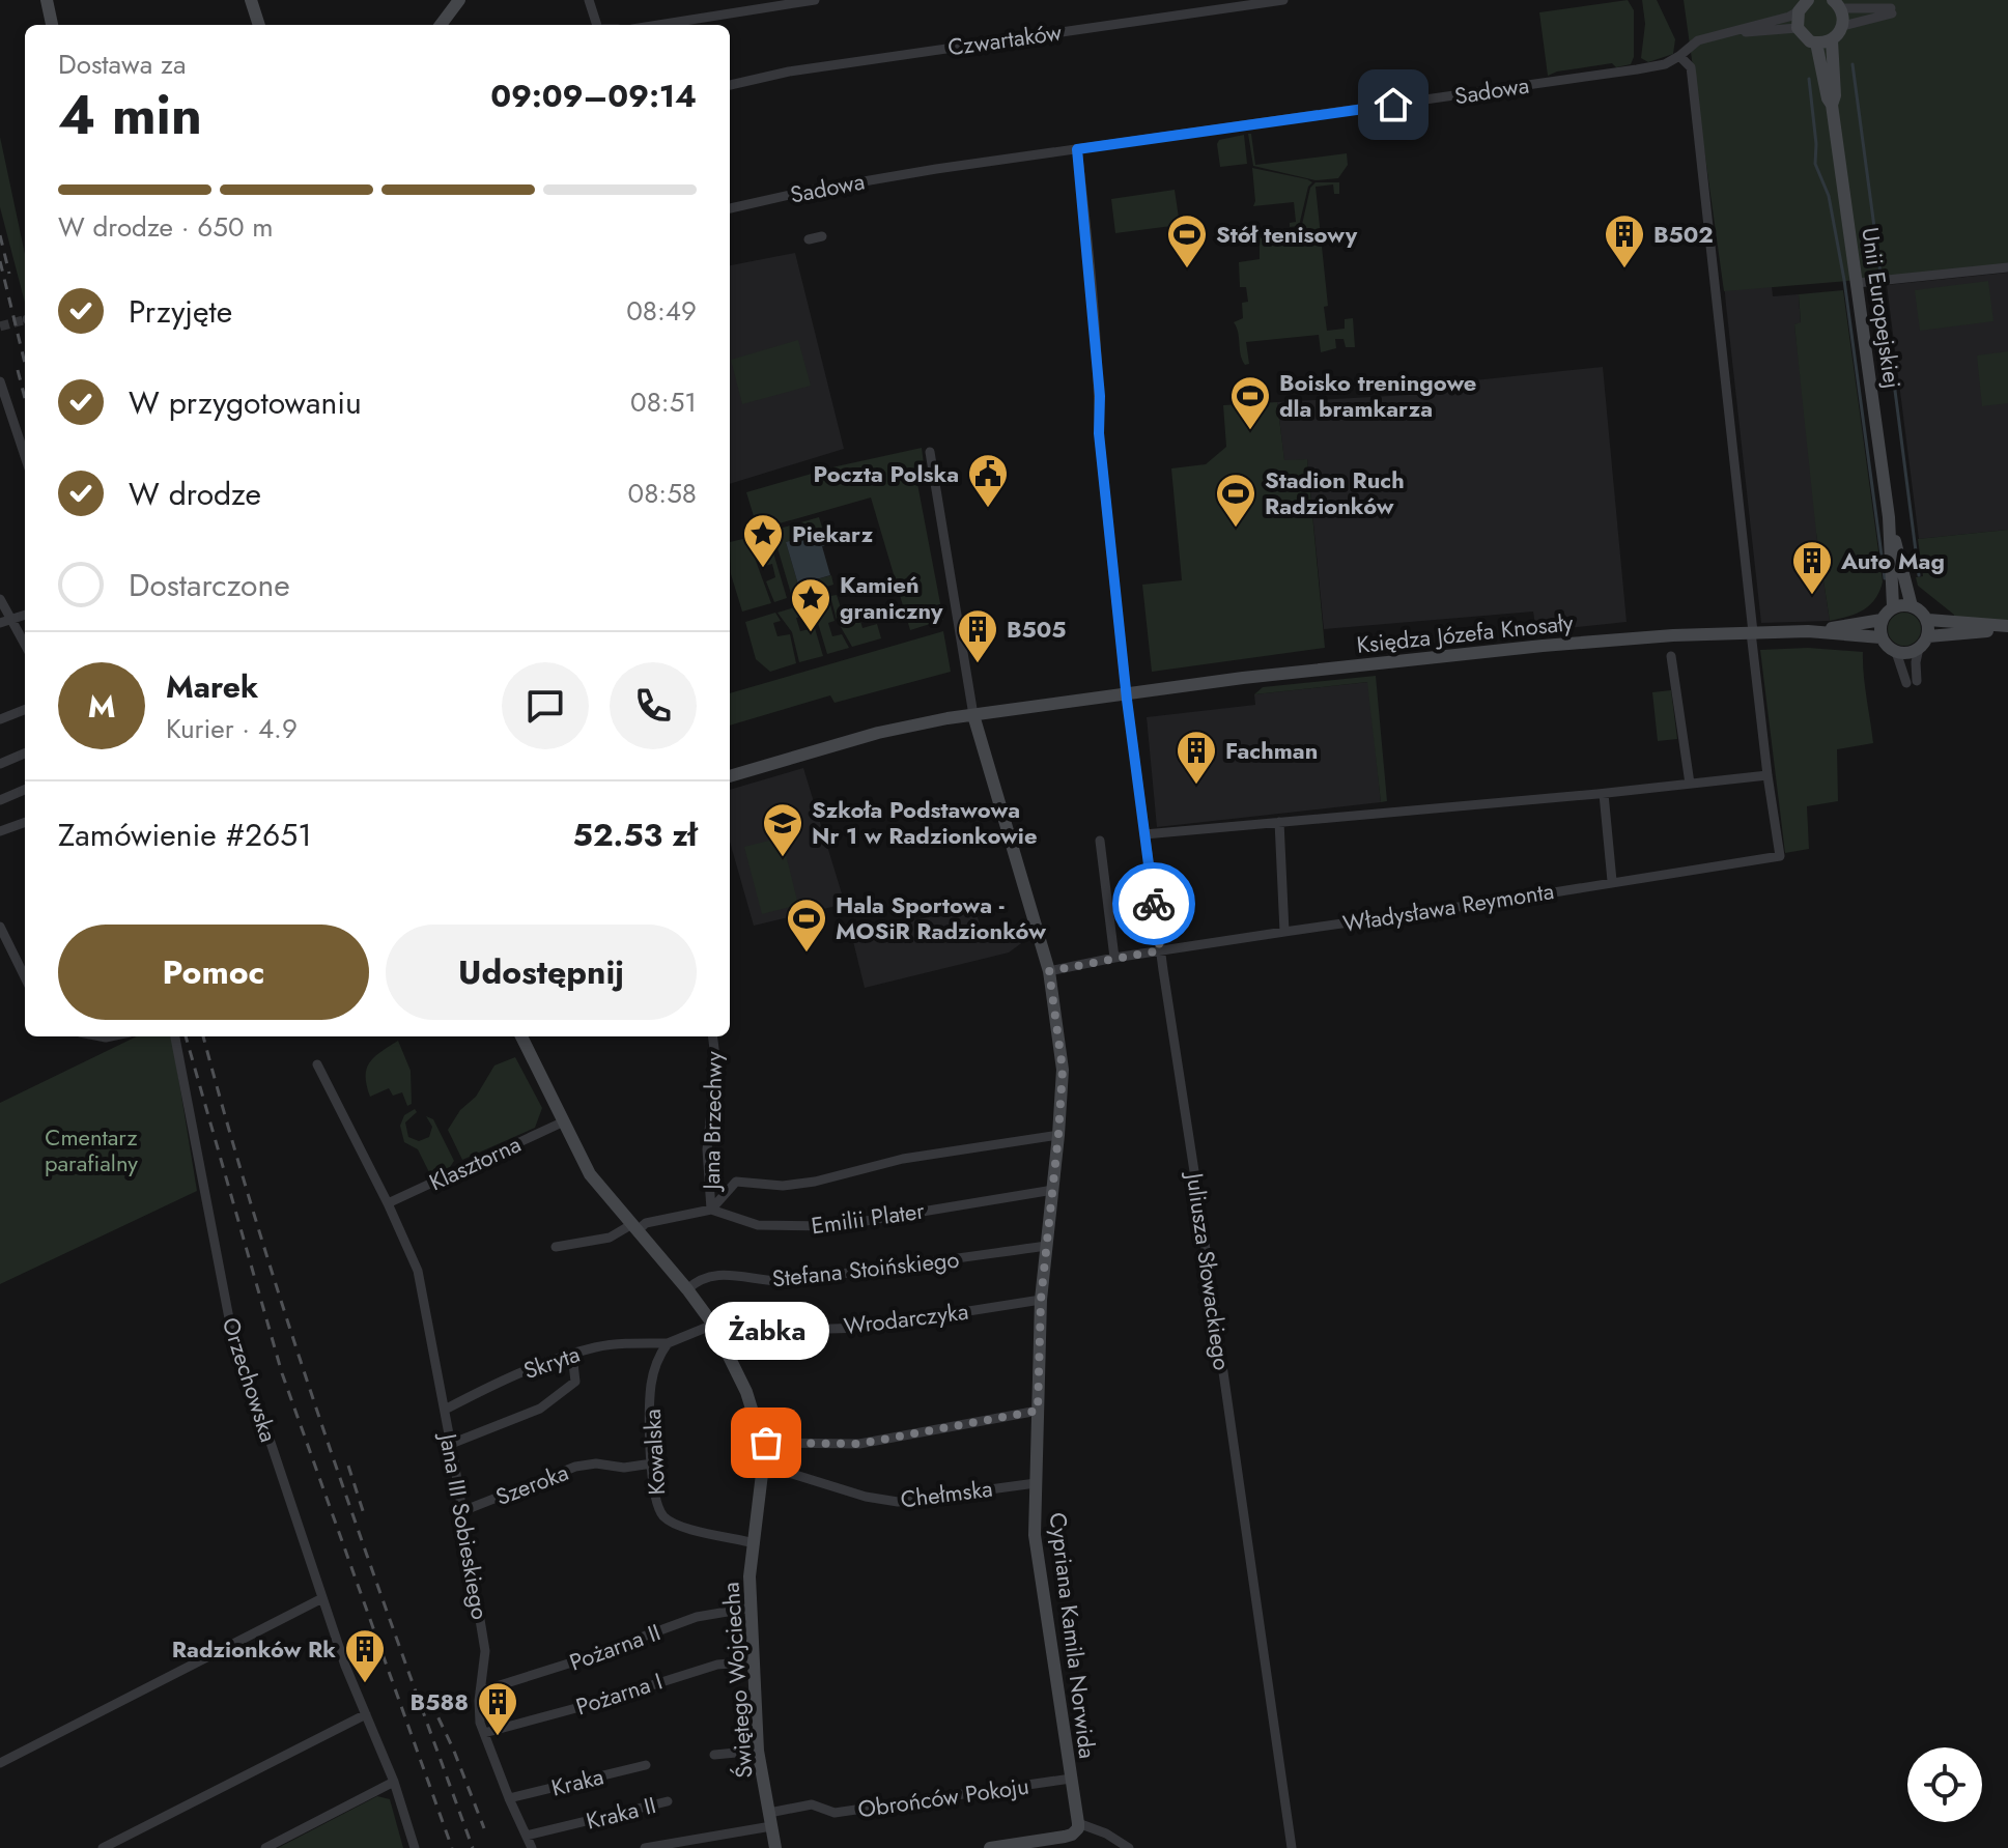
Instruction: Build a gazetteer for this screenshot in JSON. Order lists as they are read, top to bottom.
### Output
{
  "streets": {
    "street": [
      "Czwartaków",
      "Sadowa",
      "Unii Europejskiej",
      "Księdza Józefa Knosały",
      "Władysława Reymonta",
      "Jana Brzechwy",
      "Klasztorna",
      "Emilii Plater",
      "Stefana Stoińskiego",
      "Juliusza Słowackiego",
      "Wrodarczyka",
      "Skryta",
      "Orzechowska",
      "Kowalska",
      "Szeroka",
      "Chełmska",
      "Jana III Sobieskiego",
      "Cypriana Kamila Norwida",
      "Pożarna II",
      "Świętego Wojciecha",
      "Pożarna I",
      "Kraka",
      "Obrońców Pokoju",
      "Kraka II"
    ]
  },
  "crossings": [
    ["Unii Europejskiej", "Księdza Józefa Knosały"],
    ["Księdza Józefa Knosały", "Władysława Reymonta"],
    ["Księdza Józefa Knosały", "Juliusza Słowackiego"],
    ["Księdza Józefa Knosały", "Cypriana Kamila Norwida"],
    ["Władysława Reymonta", "Juliusza Słowackiego"],
    ["Władysława Reymonta", "Cypriana Kamila Norwida"],
    ["Jana Brzechwy", "Emilii Plater"],
    ["Klasztorna", "Jana III Sobieskiego"],
    ["Klasztorna", "Świętego Wojciecha"],
    ["Emilii Plater", "Cypriana Kamila Norwida"],
    ["Stefana Stoińskiego", "Cypriana Kamila Norwida"],
    ["Stefana Stoińskiego", "Świętego Wojciecha"],
    ["Wrodarczyka", "Cypriana Kamila Norwida"],
    ["Wrodarczyka", "Świętego Wojciecha"],
    ["Skryta", "Kowalska"],
    ["Skryta", "Jana III Sobieskiego"],
    ["Kowalska", "Szeroka"],
    ["Kowalska", "Świętego Wojciecha"],
    ["Szeroka", "Jana III Sobieskiego"],
    ["Chełmska", "Cypriana Kamila Norwida"],
    ["Chełmska", "Świętego Wojciecha"],
    ["Jana III Sobieskiego", "Pożarna II"],
    ["Jana III Sobieskiego", "Pożarna I"],
    ["Jana III Sobieskiego", "Kraka"],
    ["Jana III Sobieskiego", "Kraka II"],
    ["Cypriana Kamila Norwida", "Obrońców Pokoju"],
    ["Pożarna II", "Świętego Wojciecha"],
    ["Świętego Wojciecha", "Pożarna I"],
    ["Świętego Wojciecha", "Obrońców Pokoju"]
  ],
  "parks": ["Cmentarz parafialny"],
  "places": {
    "sports": [
      "Stół tenisowy",
      "Boisko treningowe dla bramkarza",
      "Stadion Ruch Radzionków",
      "Hala Sportowa - MOSiR Radzionków"
    ],
    "building": [
      "B502",
      "Auto Mag",
      "B505",
      "Fachman",
      "Radzionków Rk",
      "B588"
    ],
    "public building": ["Poczta Polska"],
    "place": ["Piekarz", "Kamień graniczny"],
    "school or university": ["Szkoła Podstawowa Nr 1 w Radzionkowie"],
    "other": ["Żabka"]
  },
  "page": {
    "heading": ["4 min", "Dostawa za", "09:09–09:14"],
    "panel": [
      "Marek",
      "Kurier · 4.9",
      "Zamówienie #2651",
      "52.53 zł"
    ],
    "bar": "W drodze · 650 m",
    "list": [
      ["Przyjęte", "08:49"],
      ["W przygotowaniu", "08:51"],
      ["W drodze", "08:58"],
      "Dostarczone"
    ],
    "round": "M",
    "buttons": ["Pomoc", "Udostępnij"],
    "bubble": "Żabka"
  }
}
